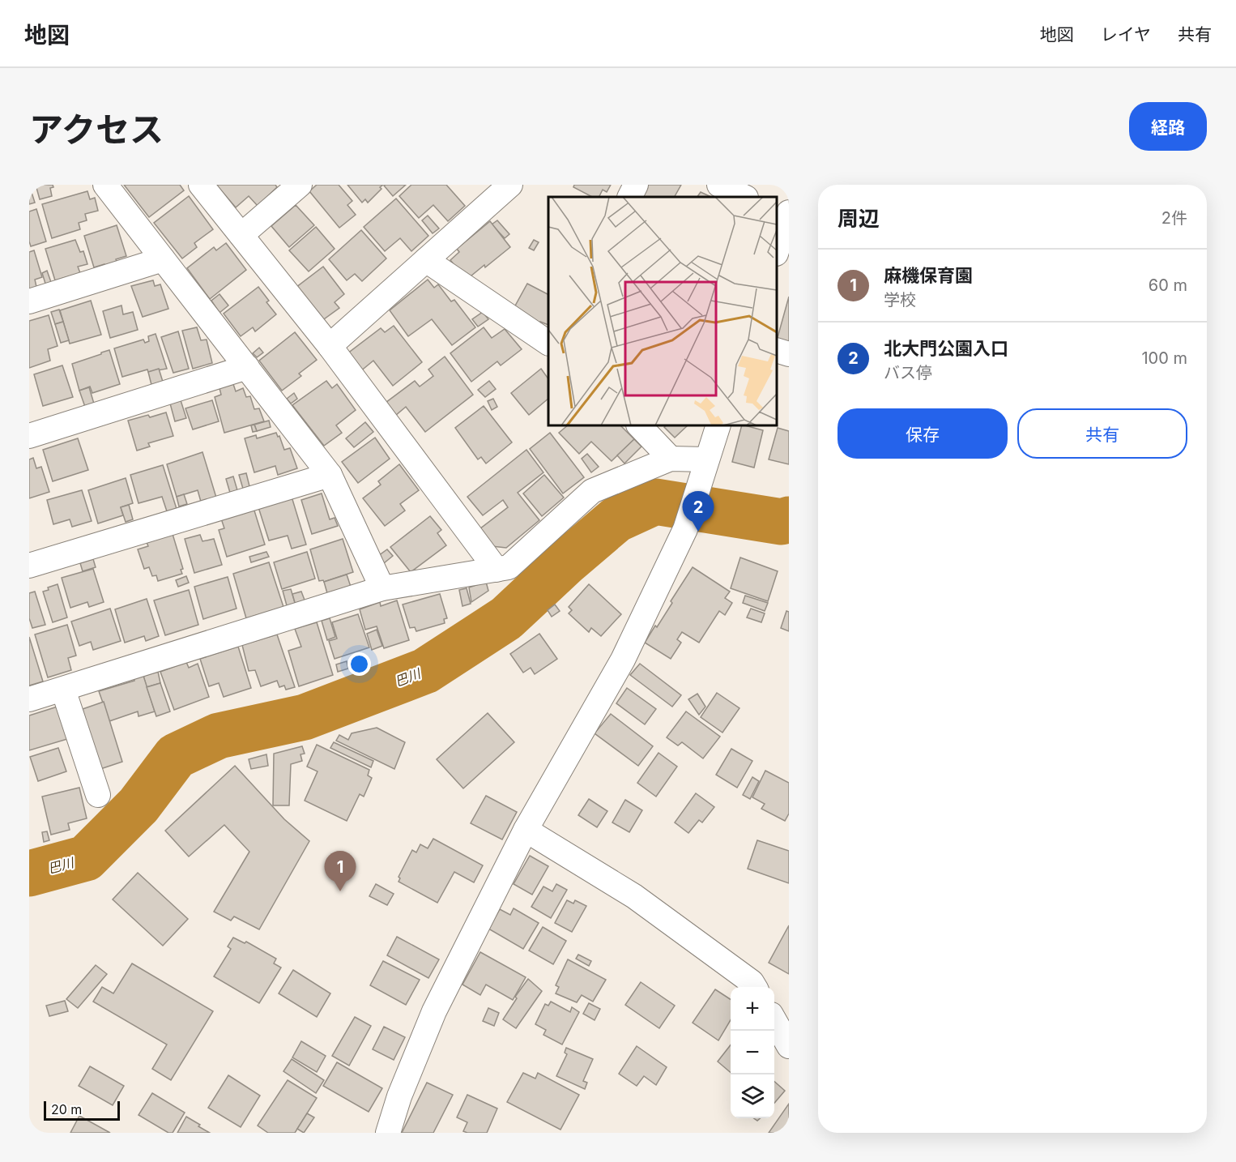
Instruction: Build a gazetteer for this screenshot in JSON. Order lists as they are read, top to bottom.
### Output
{
  "water": ["巴川"],
  "scale_bar": "20 m",
  "page": {
    "header": "地図",
    "nav": ["地図", "レイヤ", "共有"],
    "title": "アクセス",
    "buttons": [
      "経路",
      ["保存", "共有"]
    ],
    "heading": ["周辺", "2件"],
    "list": [
      {
        "mark": "1",
        "name": "麻機保育園",
        "note": "学校",
        "value": "60 m"
      },
      {
        "mark": "2",
        "name": "北大門公園入口",
        "note": "バス停",
        "value": "100 m"
      }
    ],
    "pins": ["2", "1"],
    "map_buttons": ["+", "−"],
    "scale": "20 m"
  }
}
